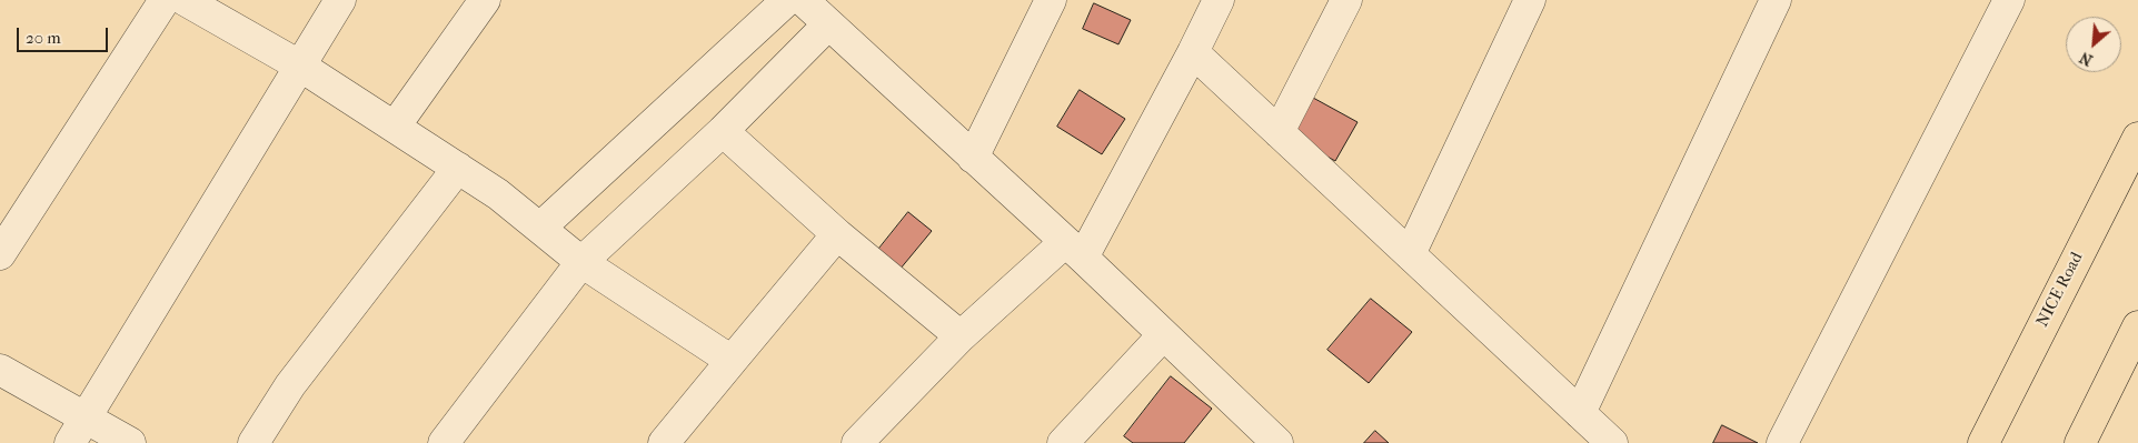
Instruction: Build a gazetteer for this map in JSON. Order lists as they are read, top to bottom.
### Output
{
  "streets": {
    "highway": ["NICE Road"]
  },
  "scale_bar": "20 m",
  "north": "bottom left"
}
